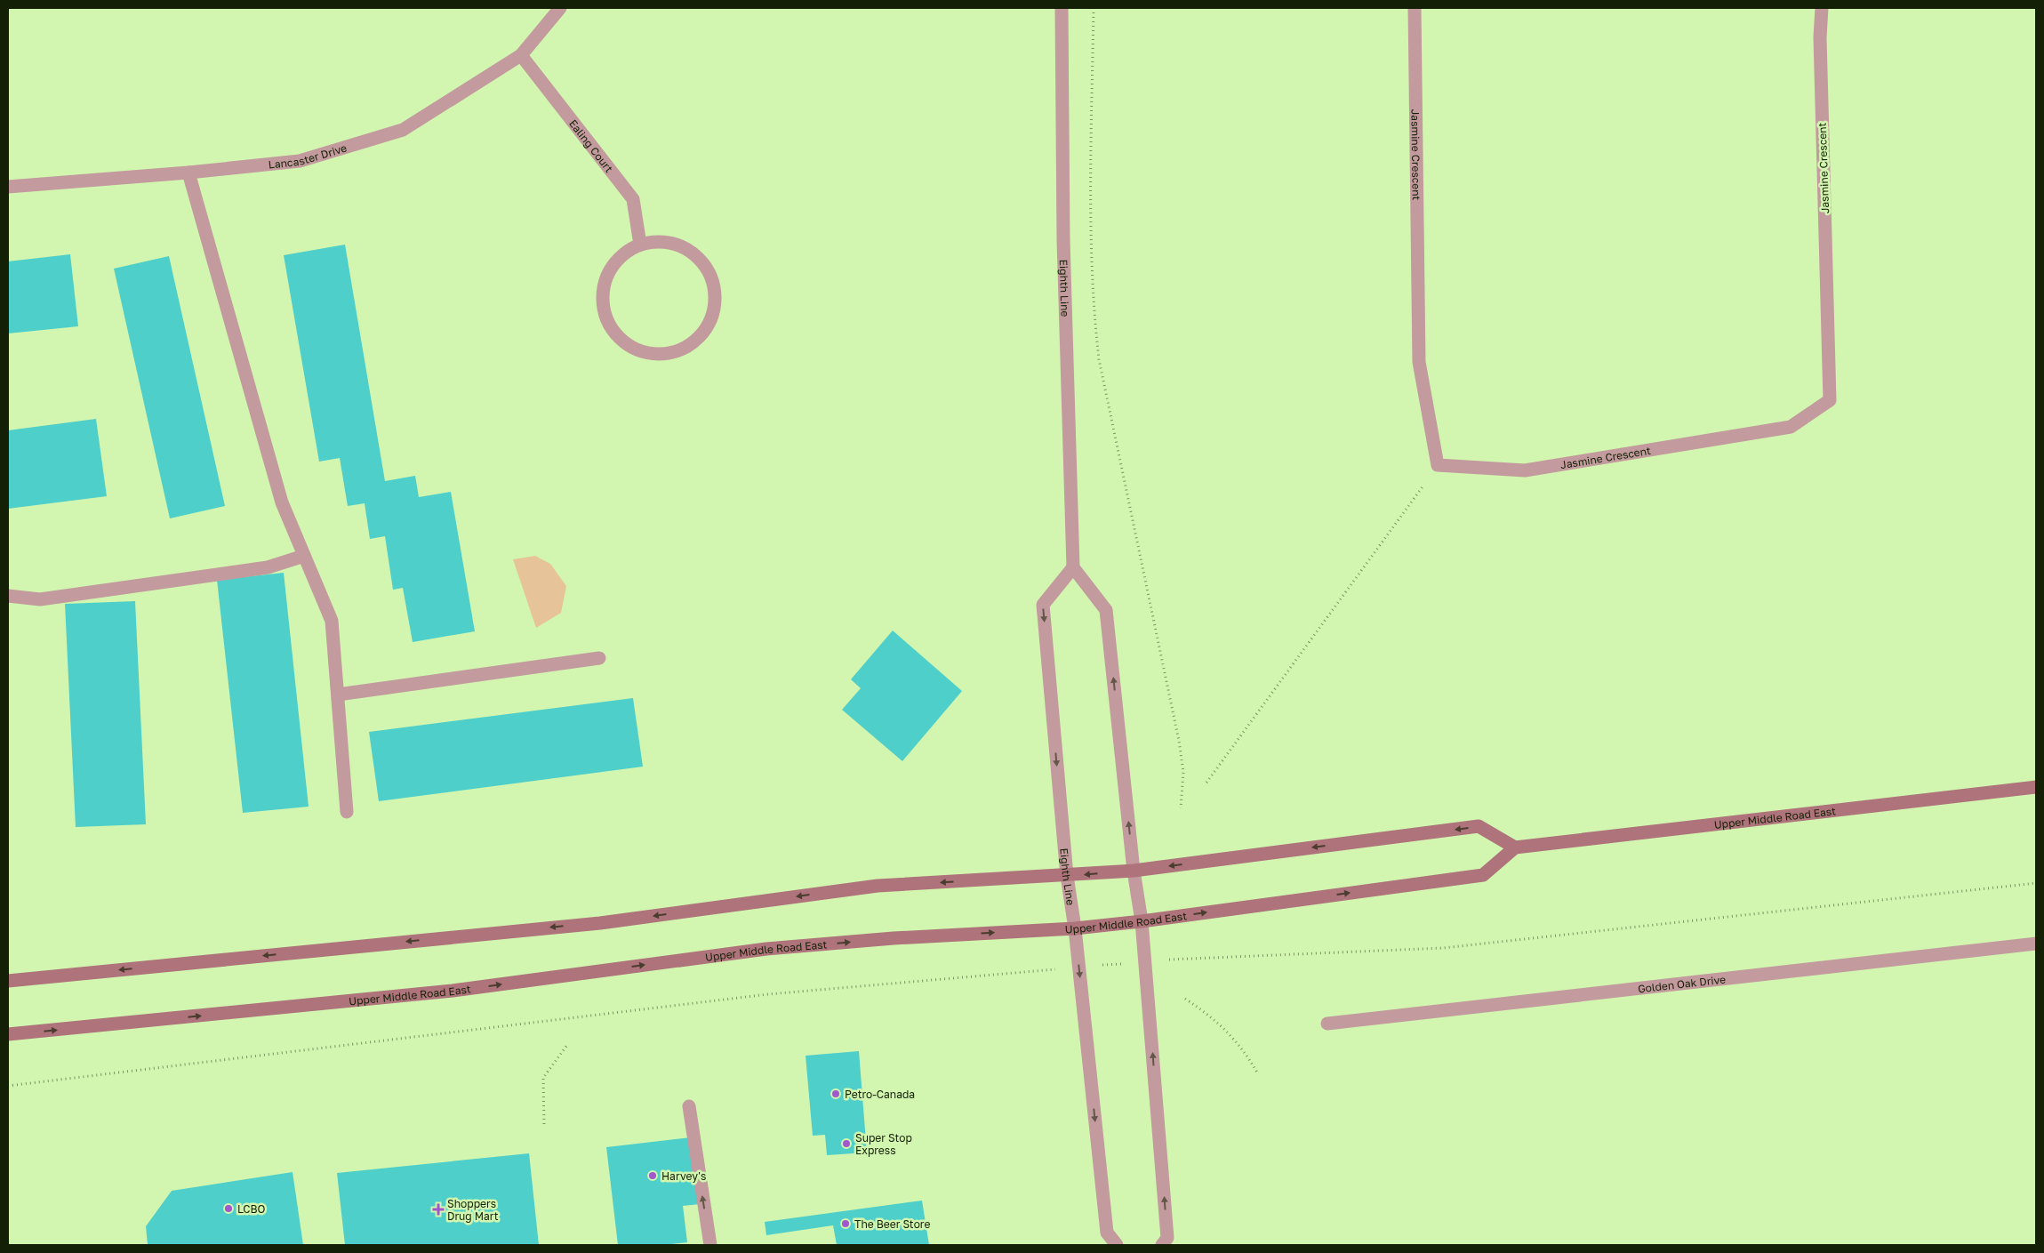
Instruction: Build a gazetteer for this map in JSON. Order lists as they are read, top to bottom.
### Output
{
  "streets": {
    "main road": ["Upper Middle Road East"],
    "street": [
      "Ealing Court",
      "Lancaster Drive",
      "Jasmine Crescent",
      "Eighth Line",
      "Golden Oak Drive"
    ]
  },
  "crossings": [
    ["Ealing Court", "Lancaster Drive"],
    ["Eighth Line", "Upper Middle Road East"]
  ],
  "places": {
    "other": [
      "Petro-Canada",
      "Super Stop Express",
      "Harvey's",
      "LCBO",
      "The Beer Store"
    ],
    "health": ["Shoppers Drug Mart"]
  }
}
